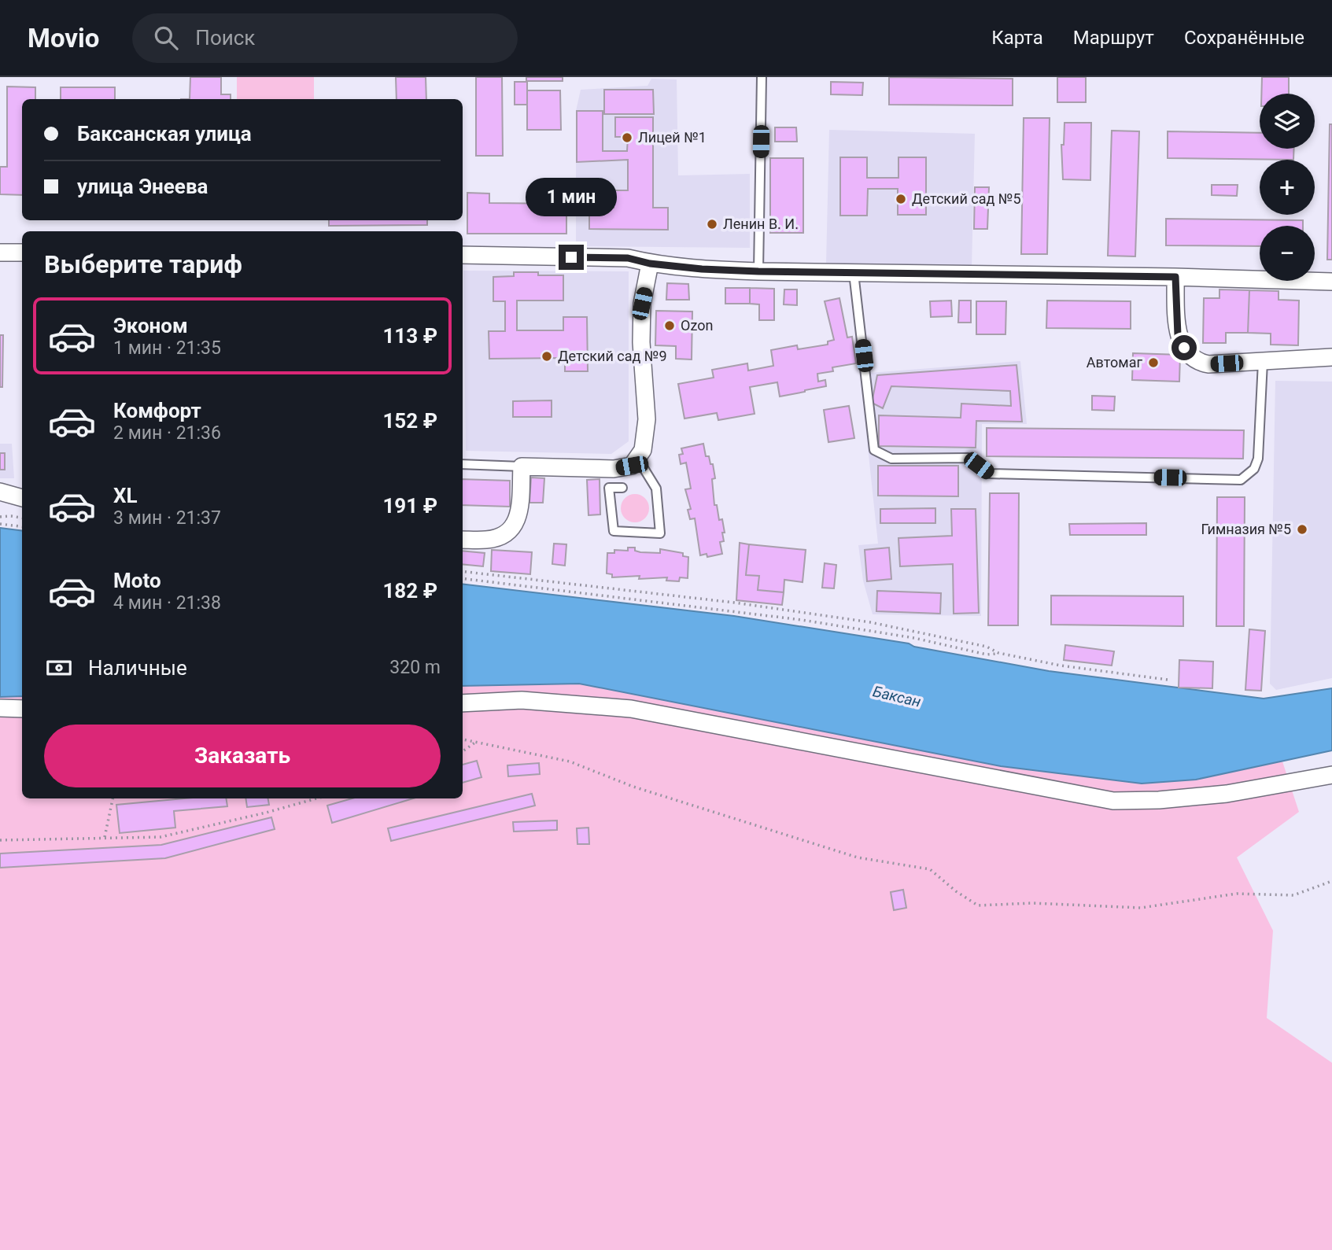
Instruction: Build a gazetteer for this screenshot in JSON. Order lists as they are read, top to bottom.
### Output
{
  "water": ["Баксан"],
  "places": [
    "Лицей №1",
    "Детский сад №5",
    "Ленин В. И.",
    "Ozon",
    "Детский сад №9",
    "Автомаг",
    "Гимназия №5"
  ],
  "page": {
    "header": "Movio",
    "search": "Поиск",
    "nav": ["Карта", "Маршрут", "Сохранённые"],
    "map_buttons": ["+", "−"],
    "banner": ["Баксанская улица", "улица Энеева"],
    "bubble": "1 мин",
    "heading": "Выберите тариф",
    "list": [
      {
        "name": "Эконом",
        "note": "1 мин · 21:35",
        "value": "113 ₽"
      },
      {
        "name": "Комфорт",
        "note": "2 мин · 21:36",
        "value": "152 ₽"
      },
      {
        "name": "XL",
        "note": "3 мин · 21:37",
        "value": "191 ₽"
      },
      {
        "name": "Moto",
        "note": "4 мин · 21:38",
        "value": "182 ₽"
      }
    ],
    "pay": ["Наличные", "320 m"],
    "buttons": "Заказать"
  }
}
